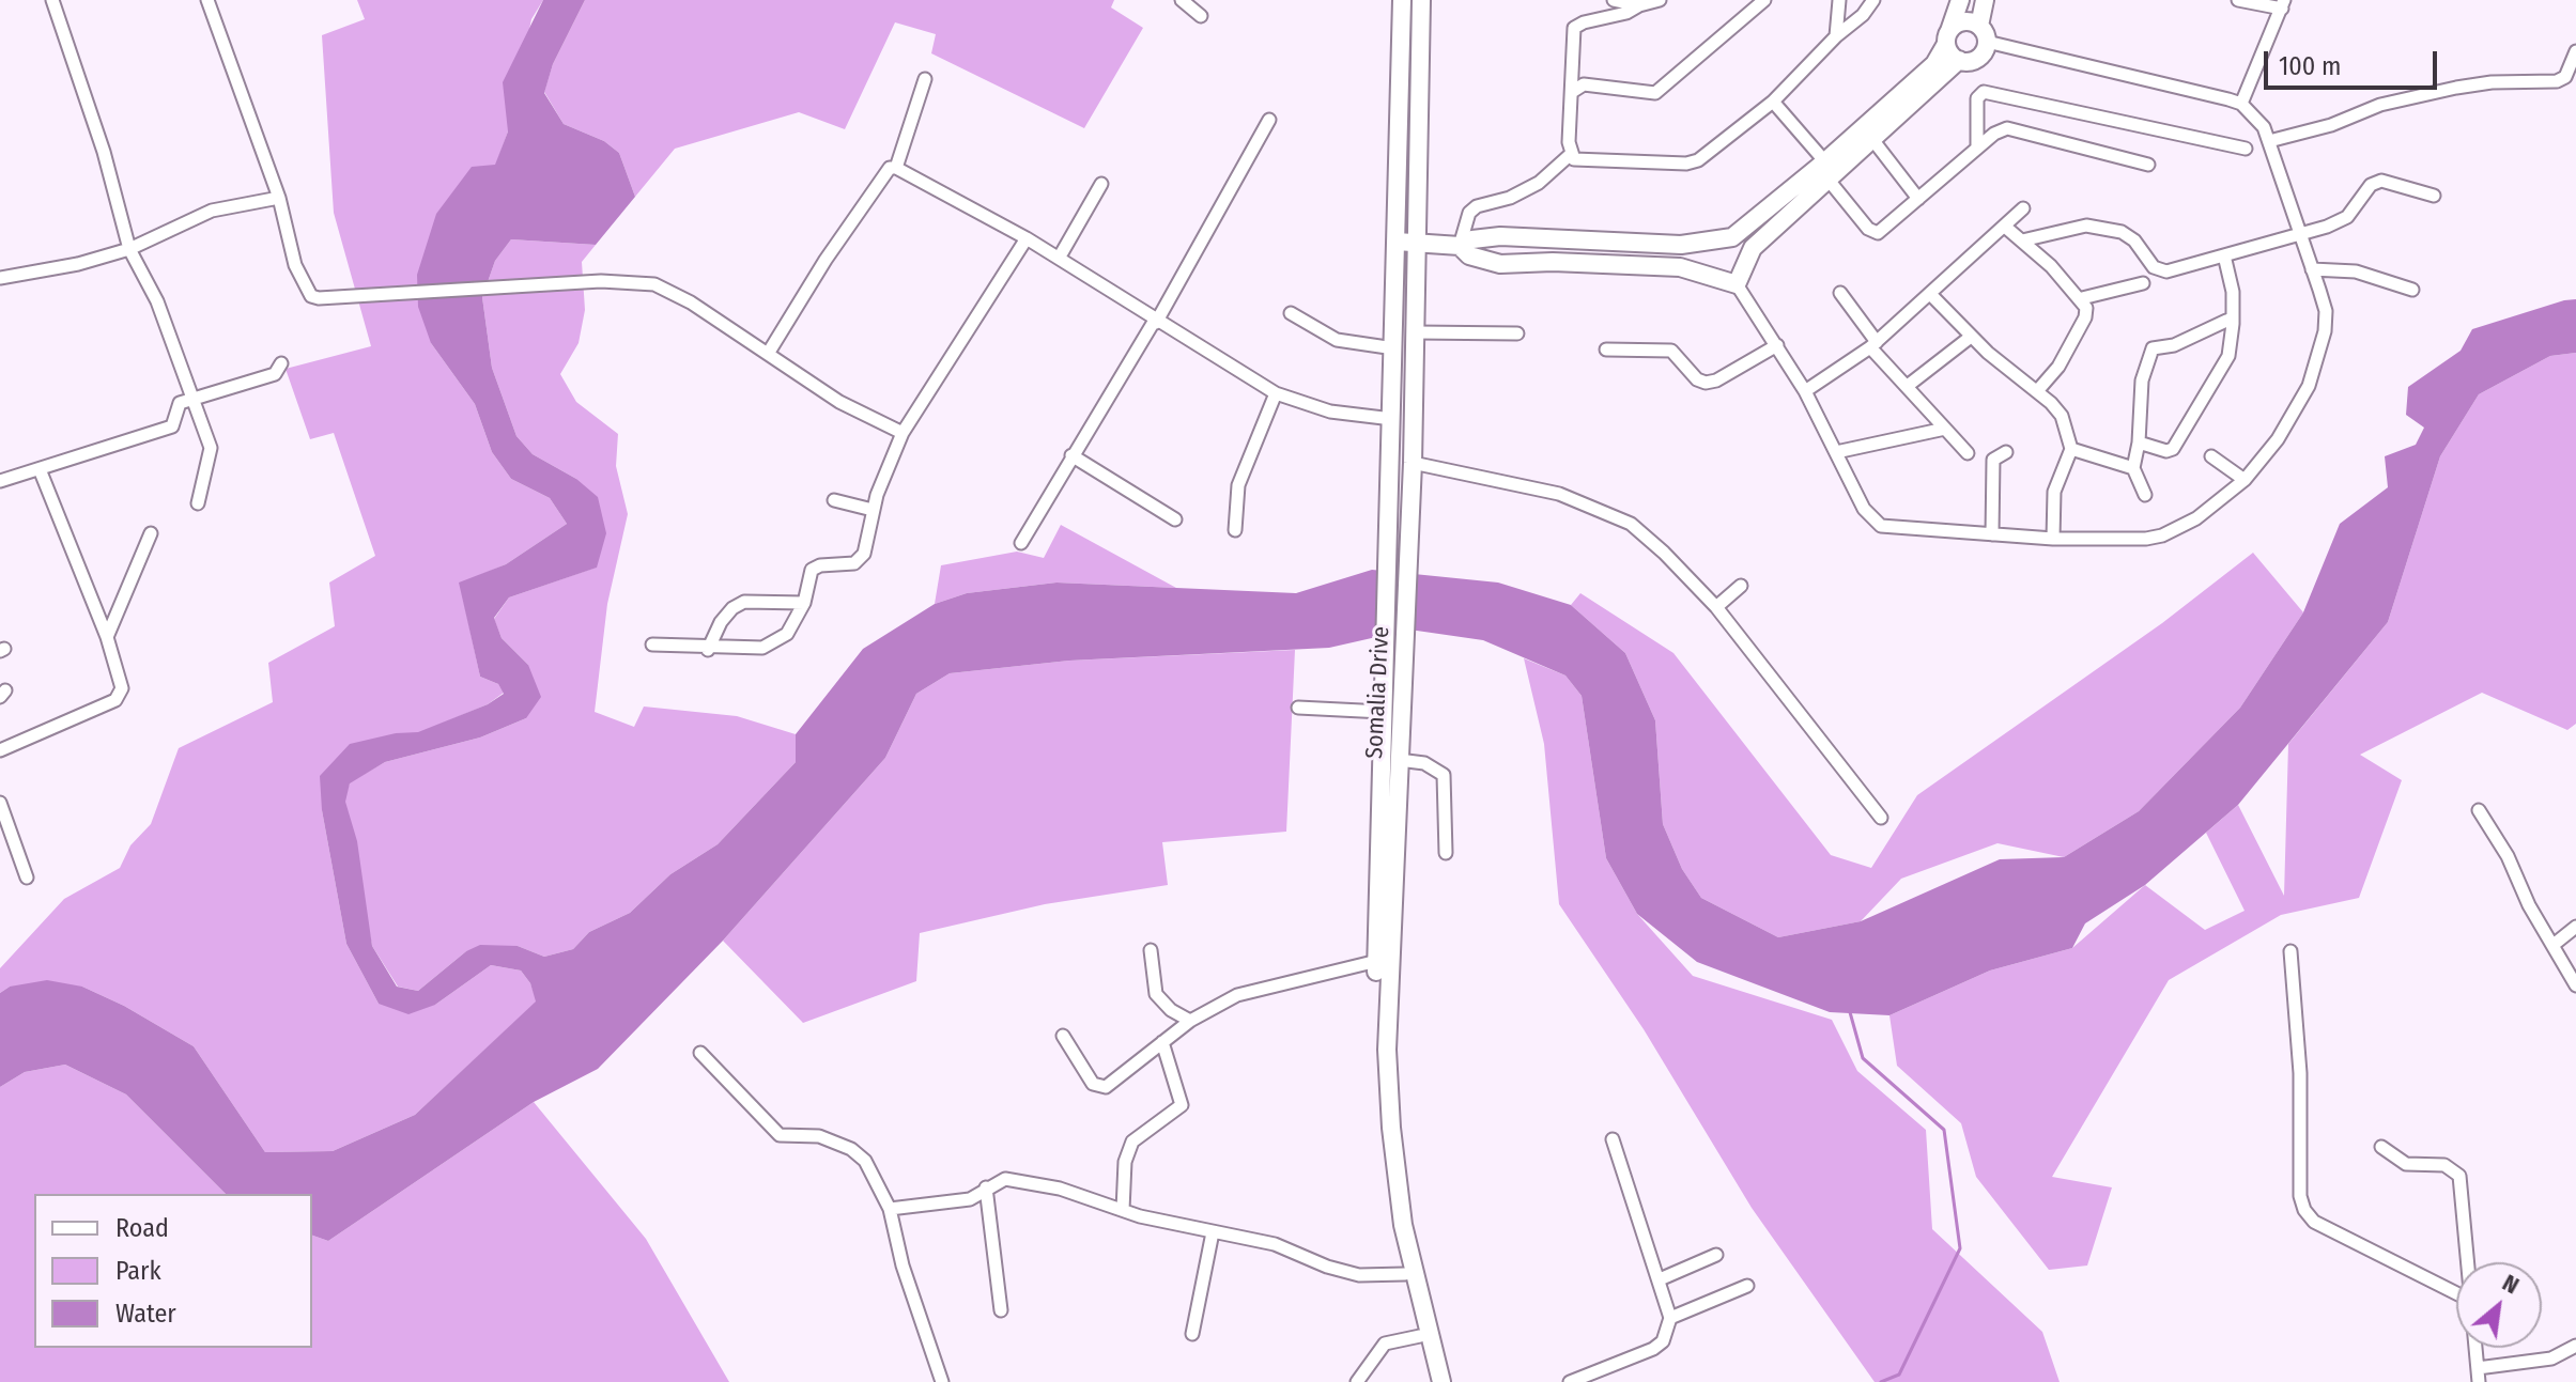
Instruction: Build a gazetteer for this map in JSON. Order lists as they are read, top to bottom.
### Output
{
  "streets": {
    "main road": ["Somalia Drive"]
  },
  "legend": ["Road", "Park", "Water"],
  "scale_bar": "100 m",
  "north": "top right"
}
